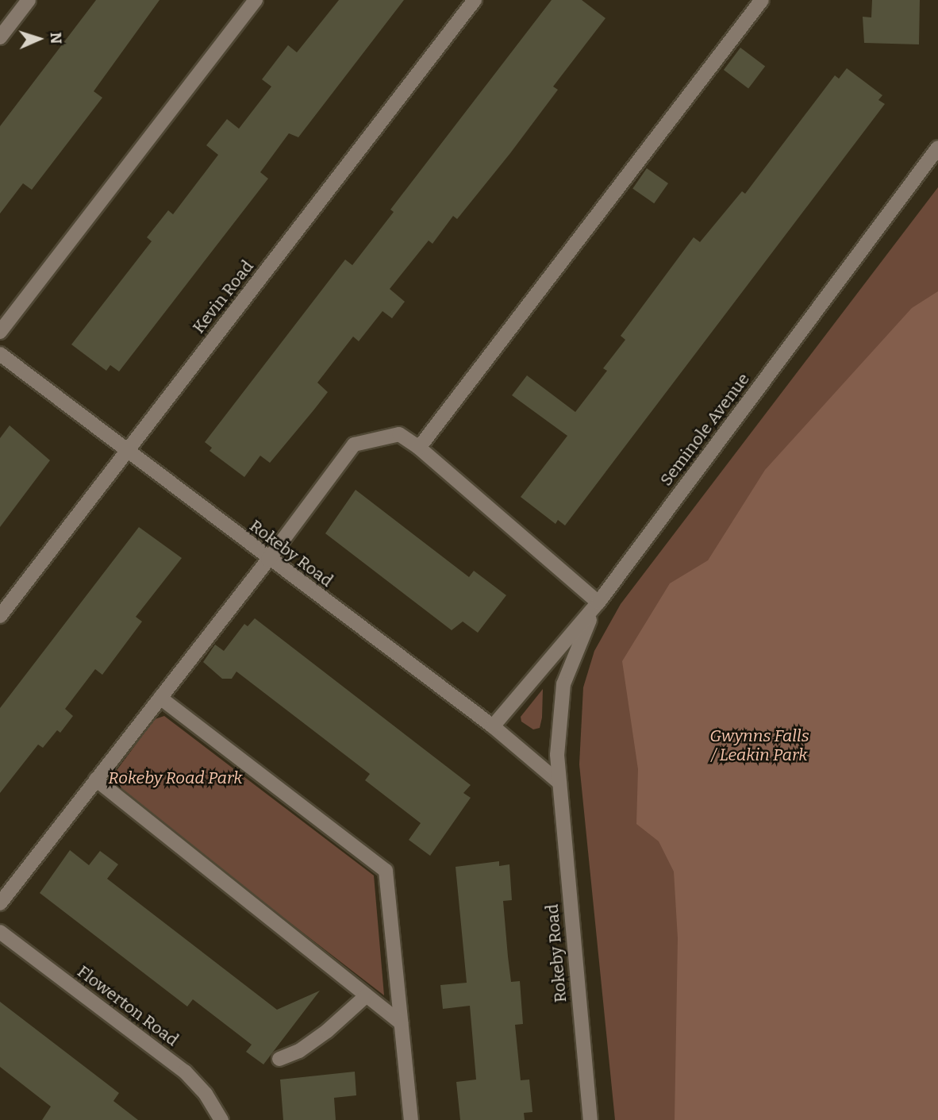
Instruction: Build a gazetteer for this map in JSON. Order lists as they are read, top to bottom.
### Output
{
  "streets": {
    "street": [
      "Kevin Road",
      "Seminole Avenue",
      "Rokeby Road",
      "Flowerton Road"
    ]
  },
  "crossings": [
    ["Kevin Road", "Rokeby Road"],
    ["Seminole Avenue", "Rokeby Road"]
  ],
  "parks": ["Gwynns Falls / Leakin Park", "Rokeby Road Park"],
  "north": "right"
}
